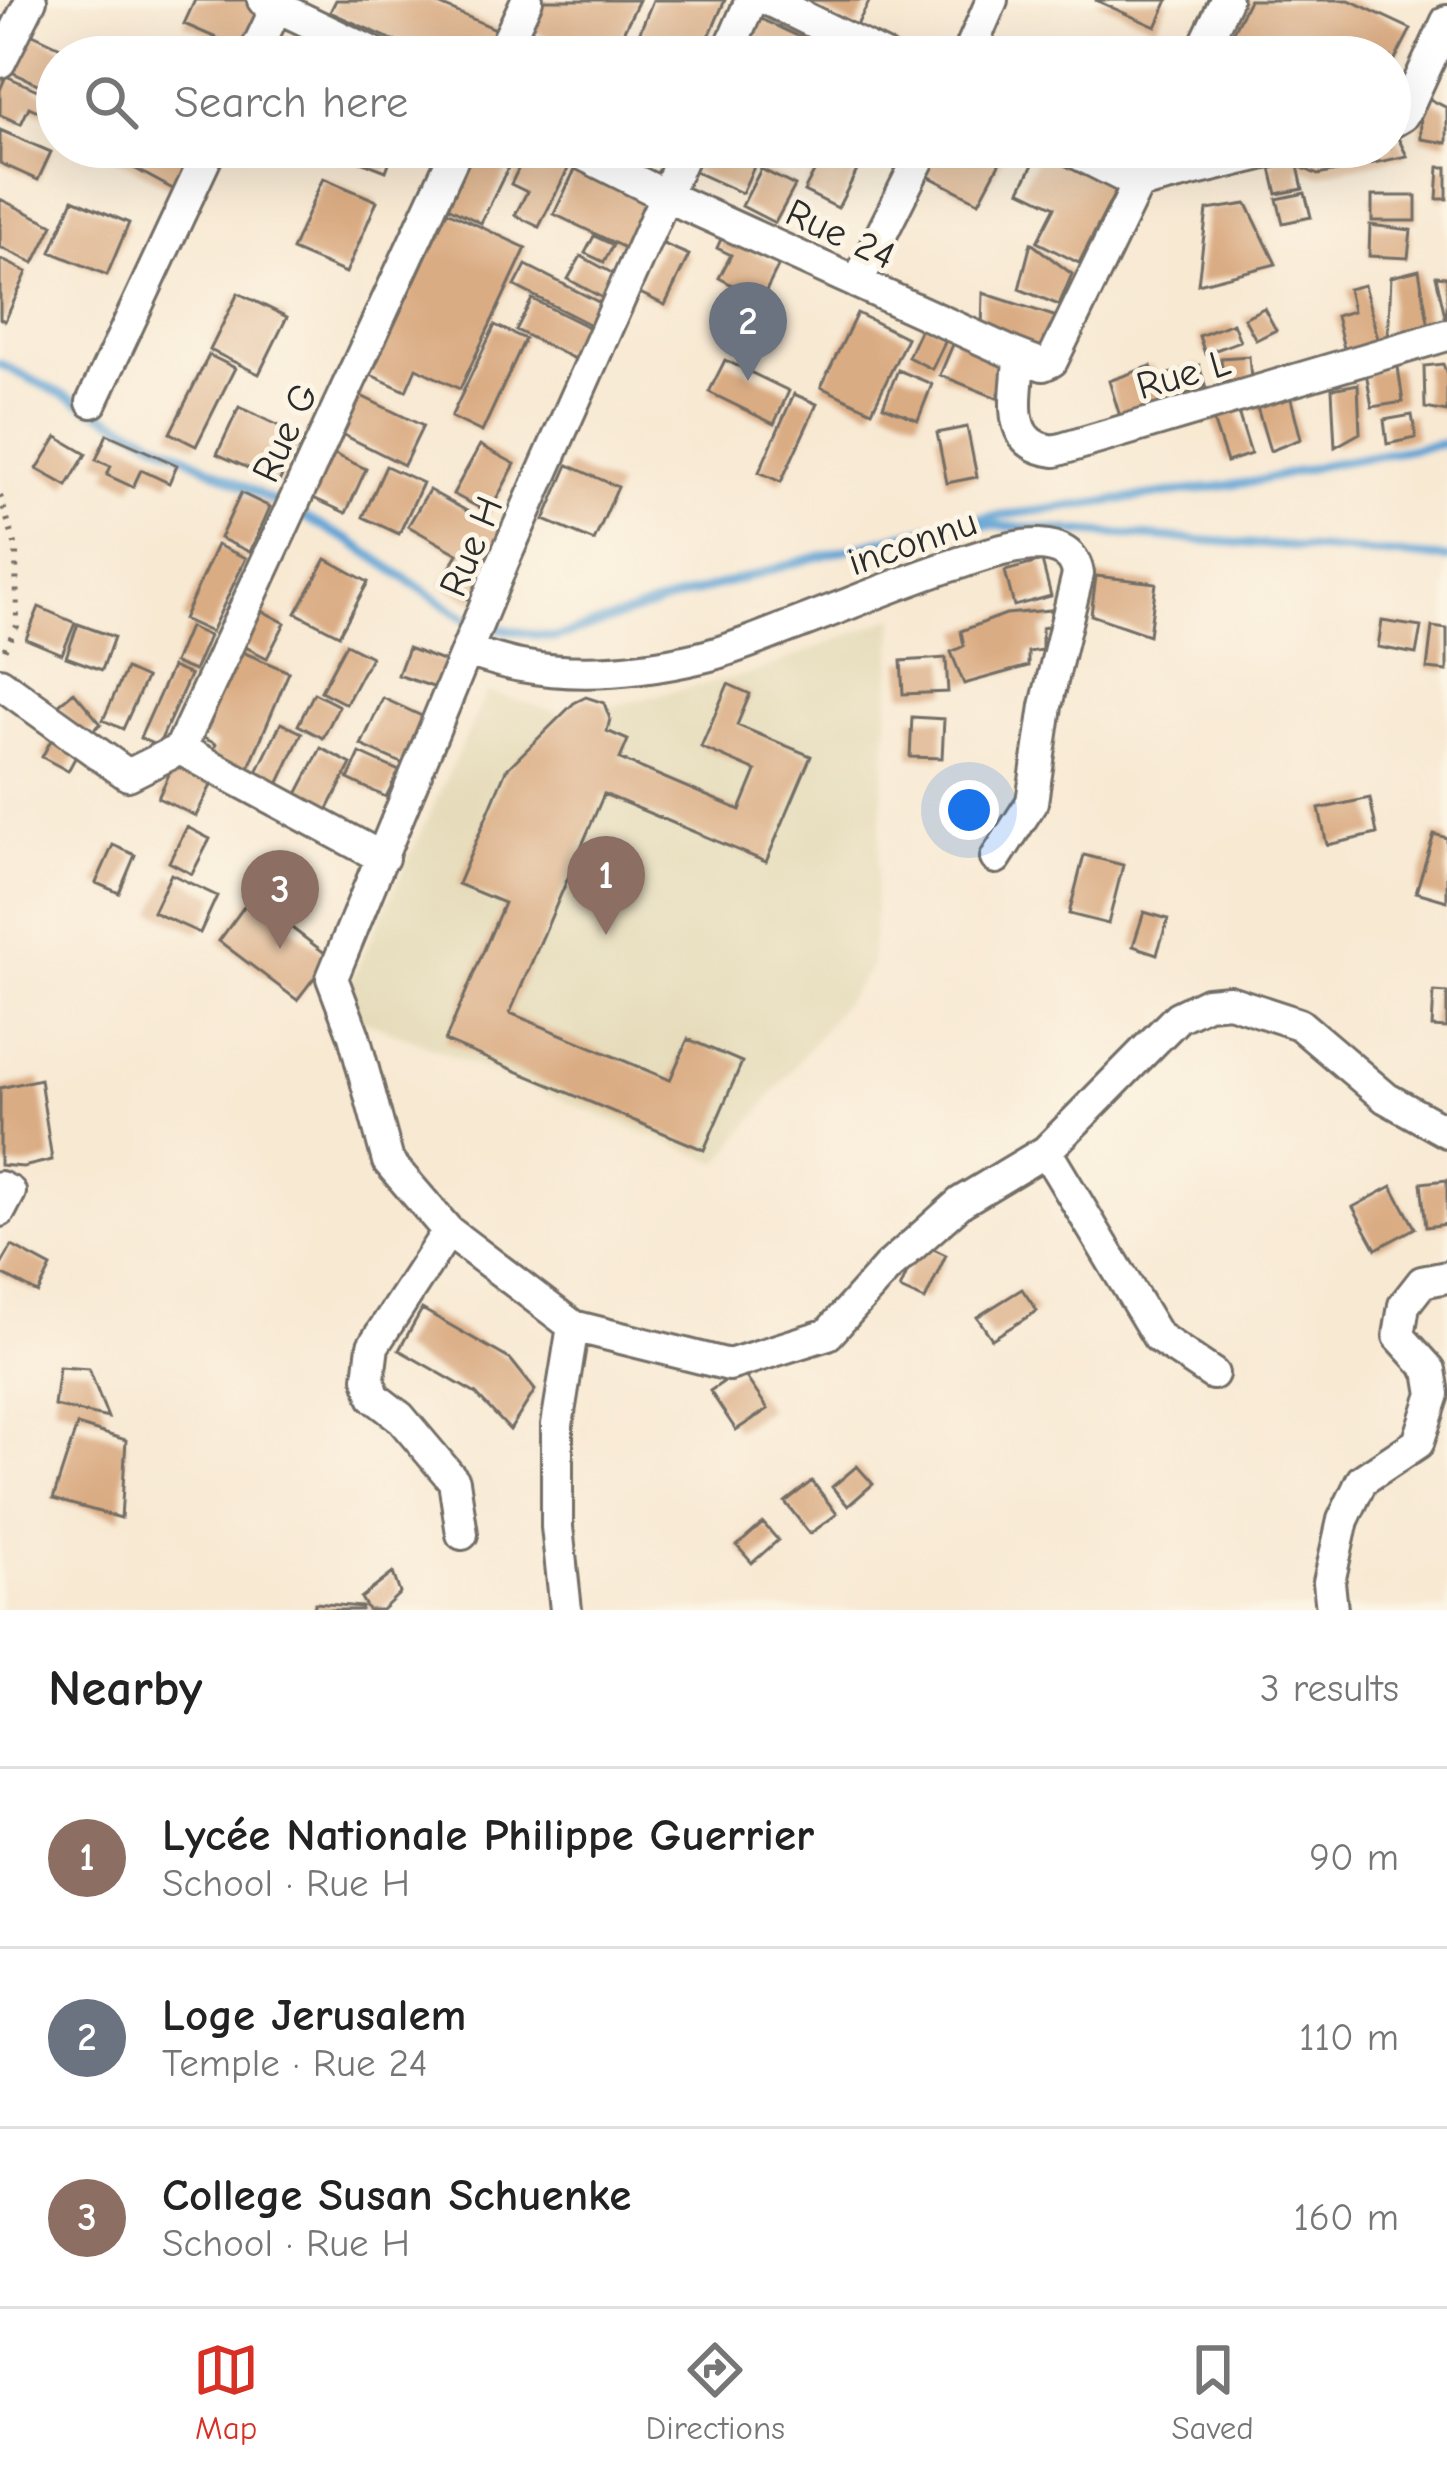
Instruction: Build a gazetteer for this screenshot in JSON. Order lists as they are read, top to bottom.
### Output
{
  "streets": {
    "street": [
      "Rue 24",
      "Rue L",
      "Rue G",
      "inconnu",
      "Rue H"
    ]
  },
  "crossings": [
    ["Rue 24", "Rue L"],
    ["Rue 24", "Rue H"],
    ["inconnu", "Rue H"]
  ],
  "page": {
    "search": "Search here",
    "pins": ["2", "1", "3"],
    "heading": ["Nearby", "3 results"],
    "list": [
      {
        "mark": "1",
        "name": "Lycée Nationale Philippe Guerrier",
        "note": "School · Rue H",
        "value": "90 m"
      },
      {
        "mark": "2",
        "name": "Loge Jerusalem",
        "note": "Temple · Rue 24",
        "value": "110 m"
      },
      {
        "mark": "3",
        "name": "College Susan Schuenke",
        "note": "School · Rue H",
        "value": "160 m"
      }
    ],
    "nav": ["Map", "Directions", "Saved"]
  }
}
